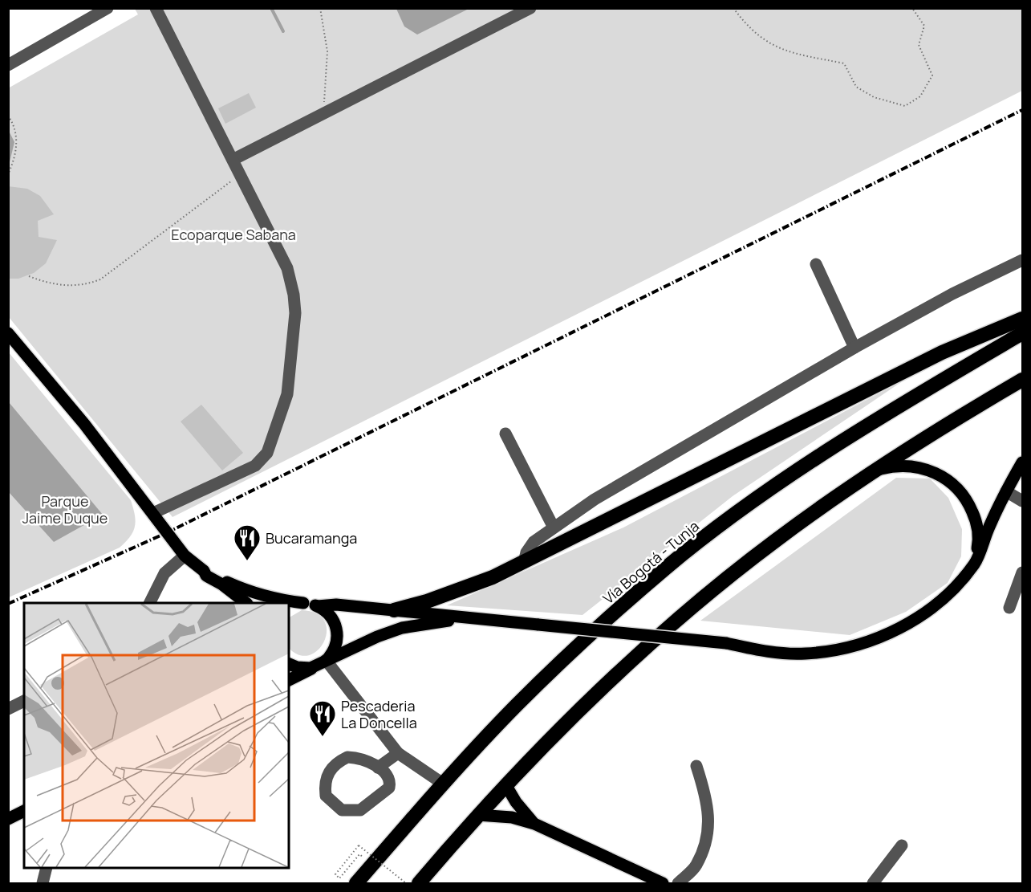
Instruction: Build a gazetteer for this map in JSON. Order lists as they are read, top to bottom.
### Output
{
  "streets": {
    "highway": ["Vía Bogotá - Tunja"]
  },
  "parks": ["Ecoparque Sabana", "Parque Jaime Duque"],
  "places": {
    "restaurant": ["Bucaramanga", "Pescaderia La Doncella"]
  }
}
